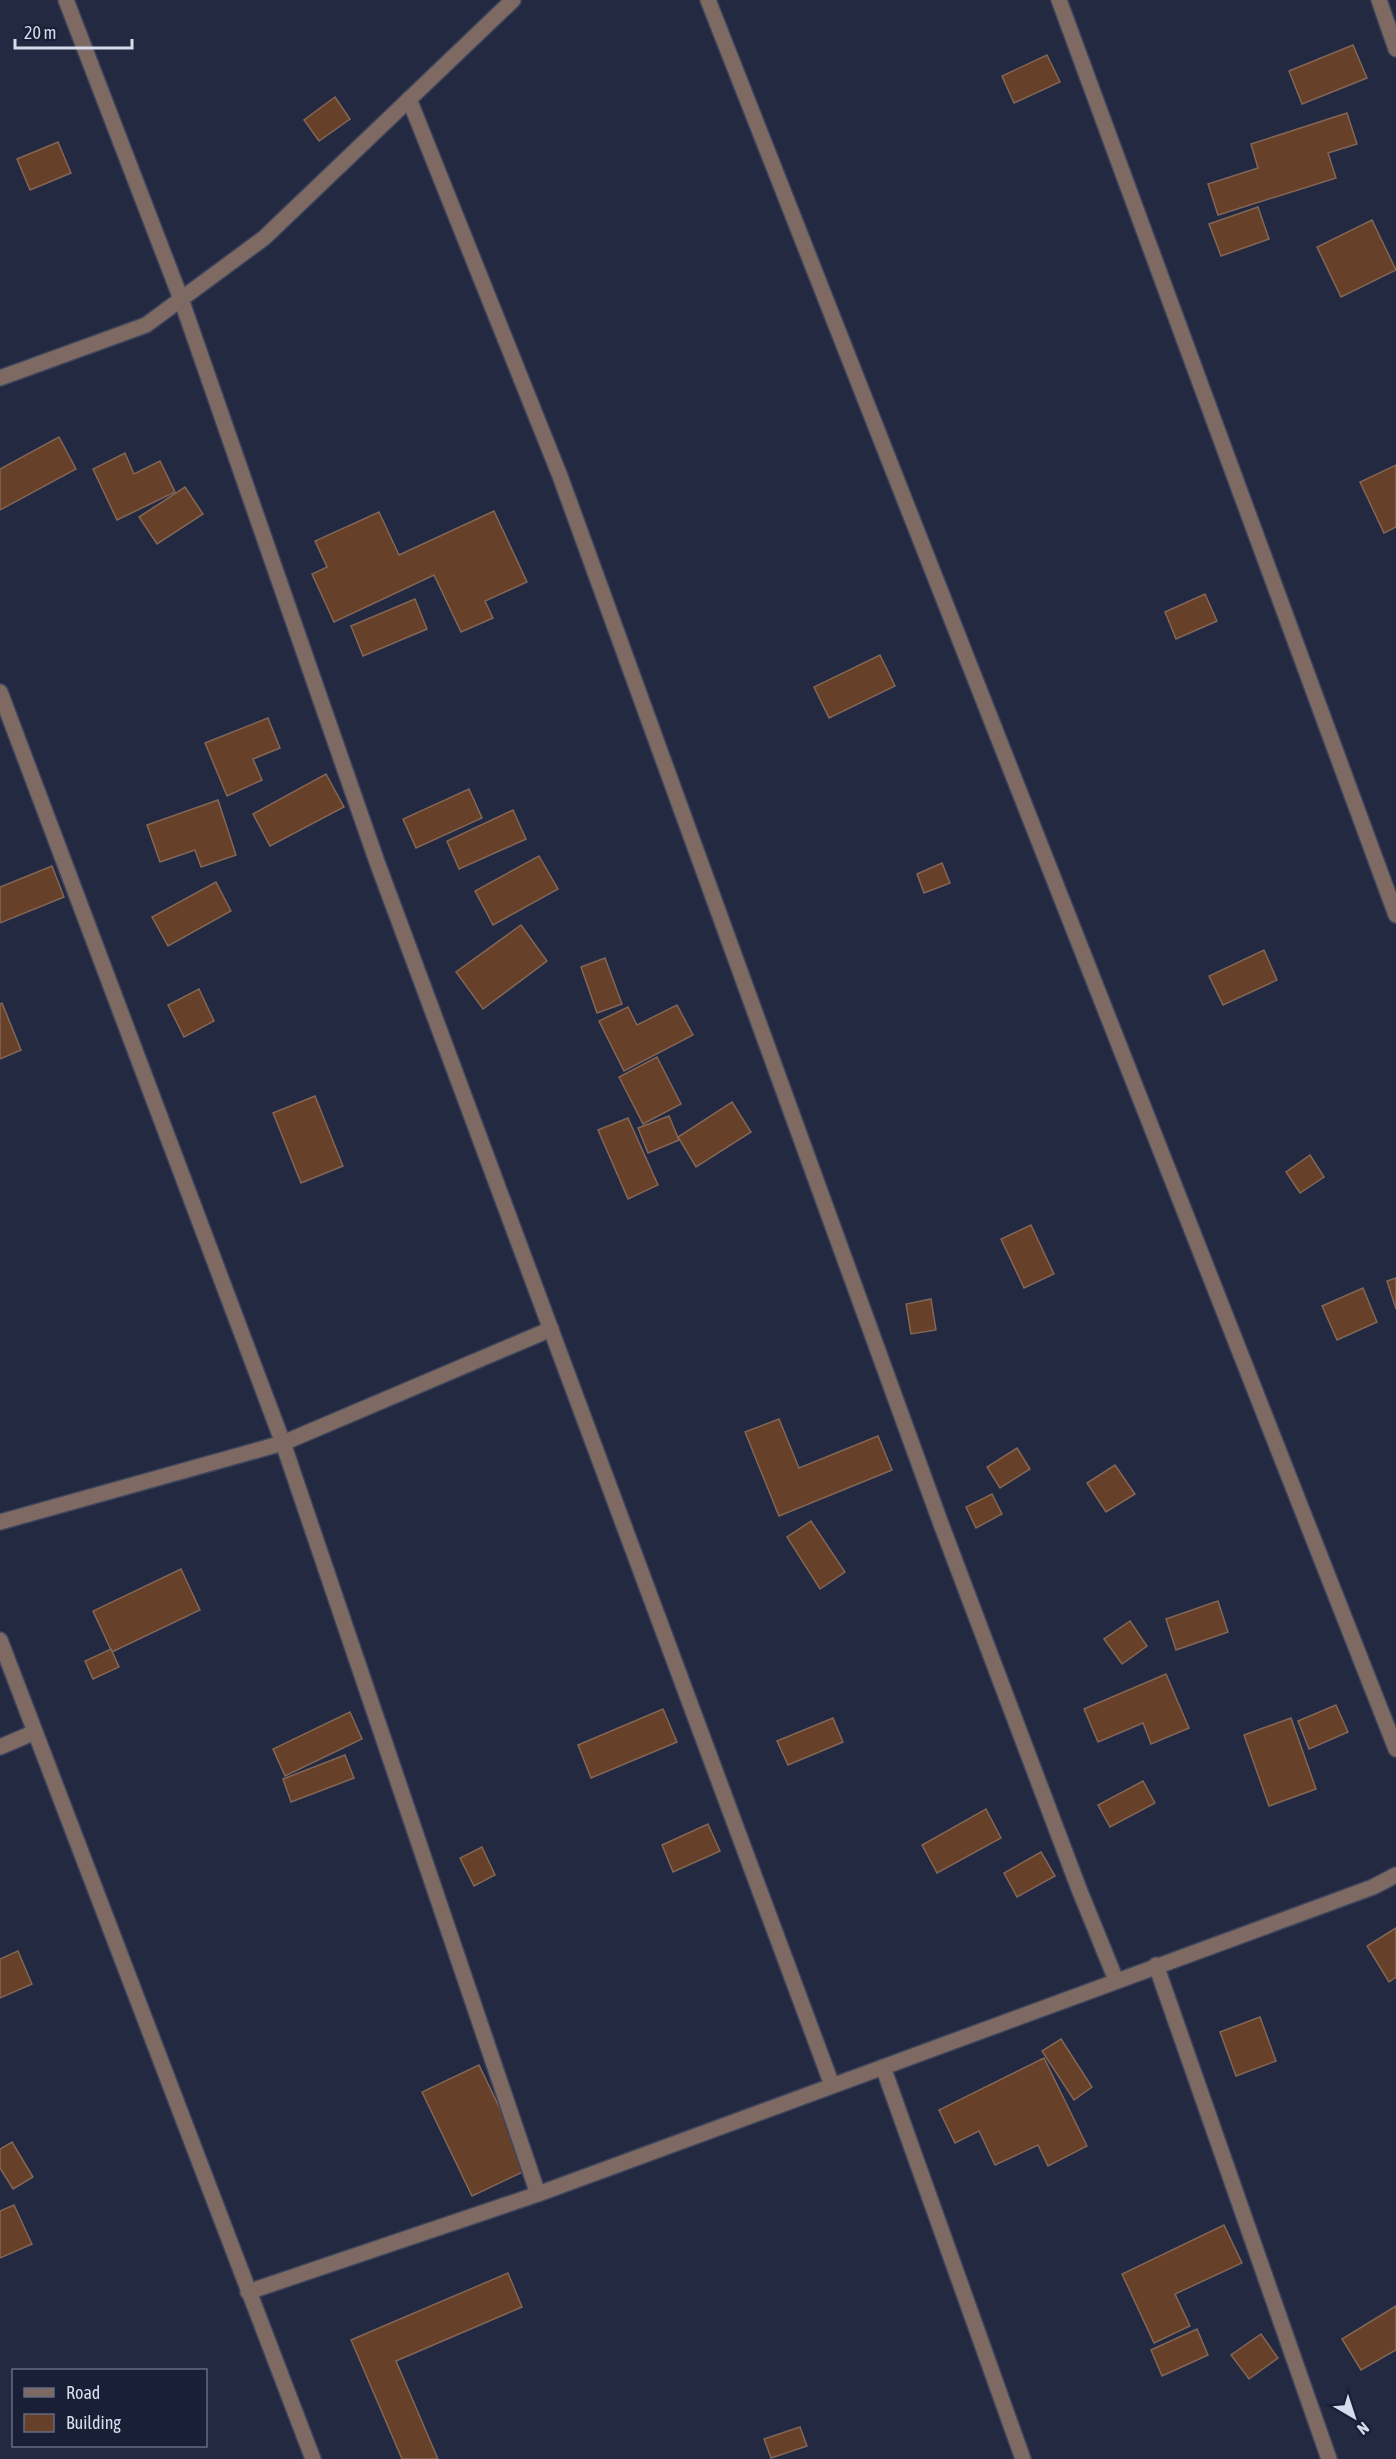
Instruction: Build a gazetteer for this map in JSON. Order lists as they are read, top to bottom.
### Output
{
  "legend": ["Road", "Building"],
  "scale_bar": "20 m",
  "north": "bottom right"
}
